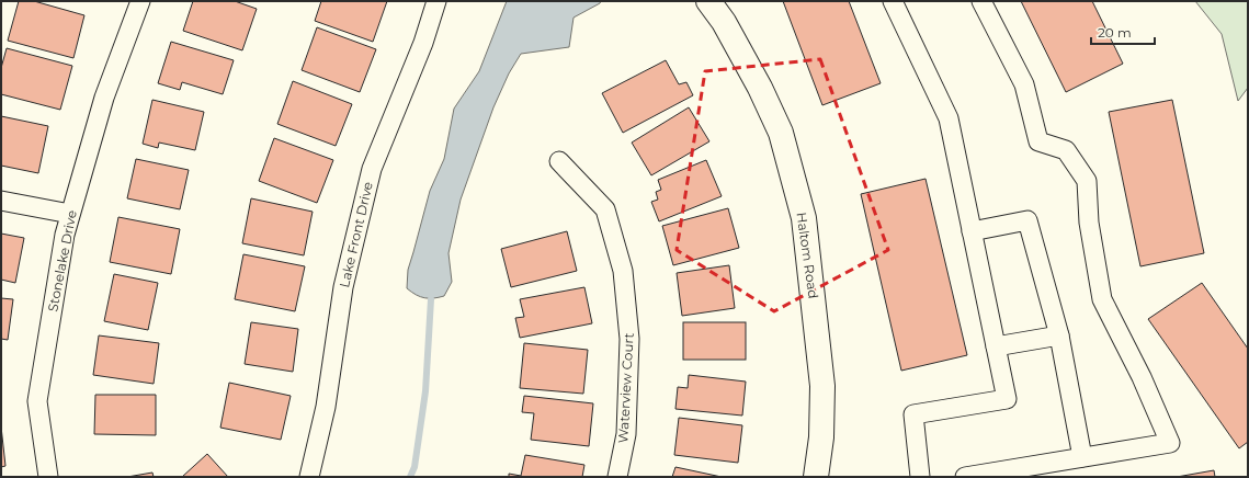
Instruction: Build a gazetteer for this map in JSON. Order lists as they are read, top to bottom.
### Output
{
  "streets": {
    "main road": ["Haltom Road"],
    "street": ["Lake Front Drive", "Stonelake Drive", "Waterview Court"]
  },
  "scale_bar": "20 m"
}
